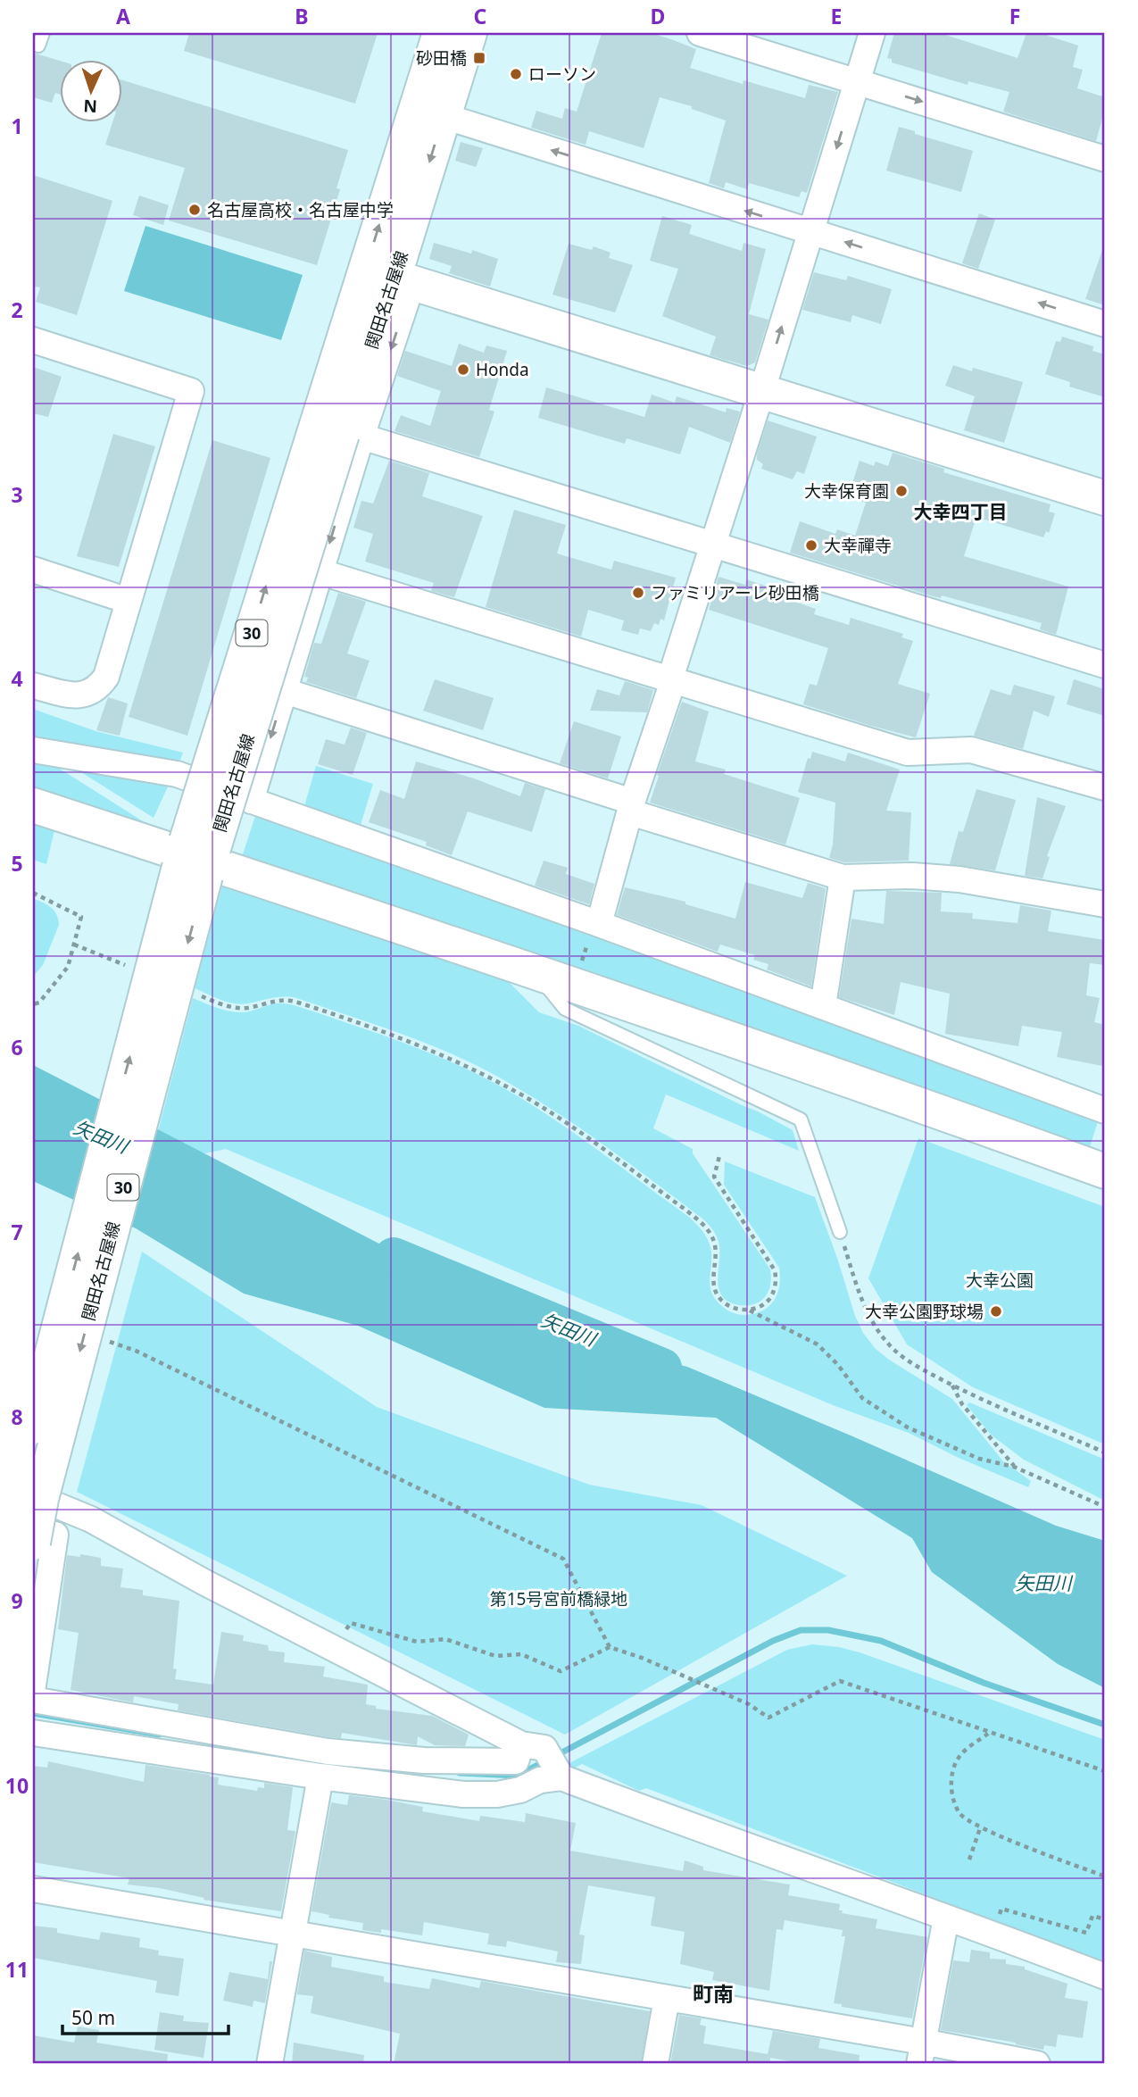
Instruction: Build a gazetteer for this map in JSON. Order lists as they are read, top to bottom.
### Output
{
  "streets": {
    "main road": ["関田名古屋線", "30"]
  },
  "districts": ["大幸四丁目", "町南"],
  "water": ["矢田川"],
  "parks": ["大幸公園", "第15号宮前橋緑地"],
  "places": {
    "transit": ["砂田橋"],
    "other": [
      "ローソン",
      "名古屋高校・名古屋中学",
      "Honda",
      "大幸保育園",
      "大幸禪寺",
      "ファミリアーレ砂田橋",
      "大幸公園野球場"
    ]
  },
  "scale_bar": "50 m",
  "north": "bottom",
  "grid": {
    "columns": [
      "A",
      "B",
      "C",
      "D",
      "E",
      "F"
    ],
    "rows": [
      "1",
      "2",
      "3",
      "4",
      "5",
      "6",
      "7",
      "8",
      "9",
      "10",
      "11"
    ]
  }
}
